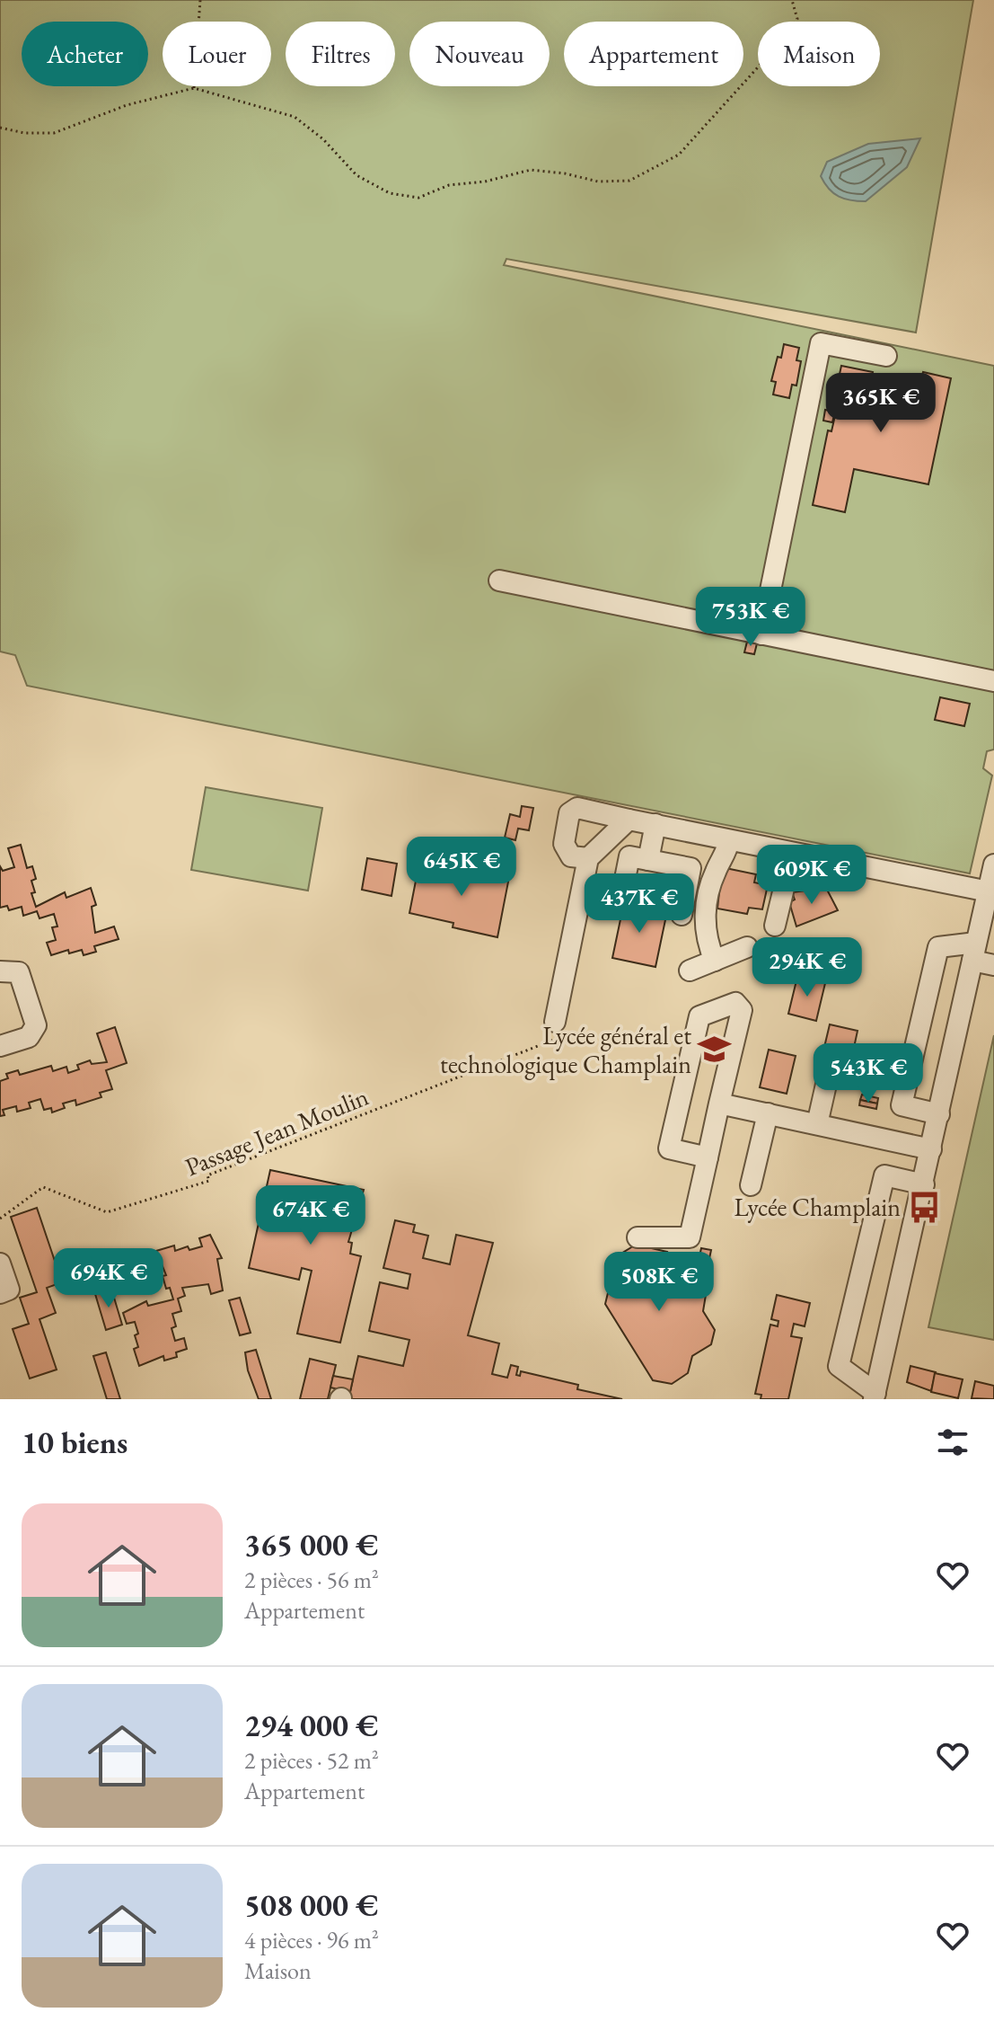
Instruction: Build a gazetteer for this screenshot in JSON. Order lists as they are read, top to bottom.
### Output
{
  "streets": {
    "path": ["Passage Jean Moulin"]
  },
  "places": {
    "school or university": ["Lycée général et technologique Champlain"],
    "bus stop": ["Lycée Champlain"]
  },
  "page": {
    "chip": [
      "Acheter",
      "Louer",
      "Filtres",
      "Nouveau",
      "Appartement",
      "Maison"
    ],
    "price": [
      "365K €",
      "753K €",
      "645K €",
      "609K €",
      "437K €",
      "294K €",
      "543K €",
      "674K €",
      "694K €",
      "508K €"
    ],
    "heading": "10 biens",
    "list": [
      {
        "name": "365 000 €",
        "note": "2 pièces · 56 m² · Appartement"
      },
      {
        "name": "294 000 €",
        "note": "2 pièces · 52 m² · Appartement"
      },
      {
        "name": "508 000 €",
        "note": "4 pièces · 96 m² · Maison"
      }
    ]
  }
}
